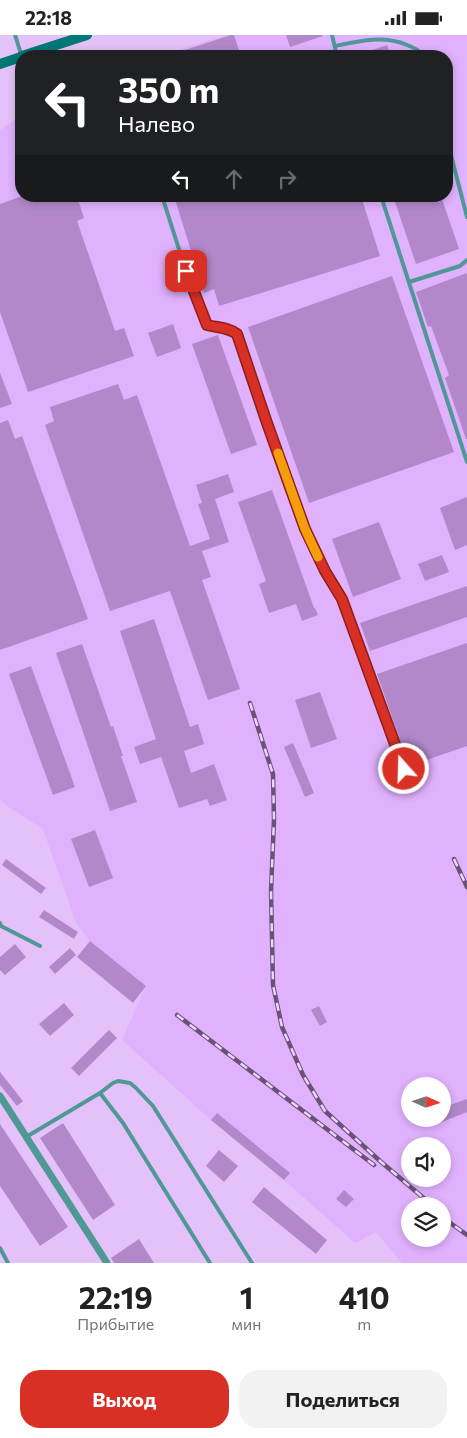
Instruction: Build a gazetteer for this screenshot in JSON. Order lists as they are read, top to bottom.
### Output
{
  "north": "right",
  "page": {
    "status": "22:18",
    "turn": ["350 m", "Налево"],
    "eta": [
      "22:19",
      "Прибытие",
      "1",
      "мин",
      "410",
      "m"
    ],
    "buttons": ["Выход", "Поделиться"]
  }
}
